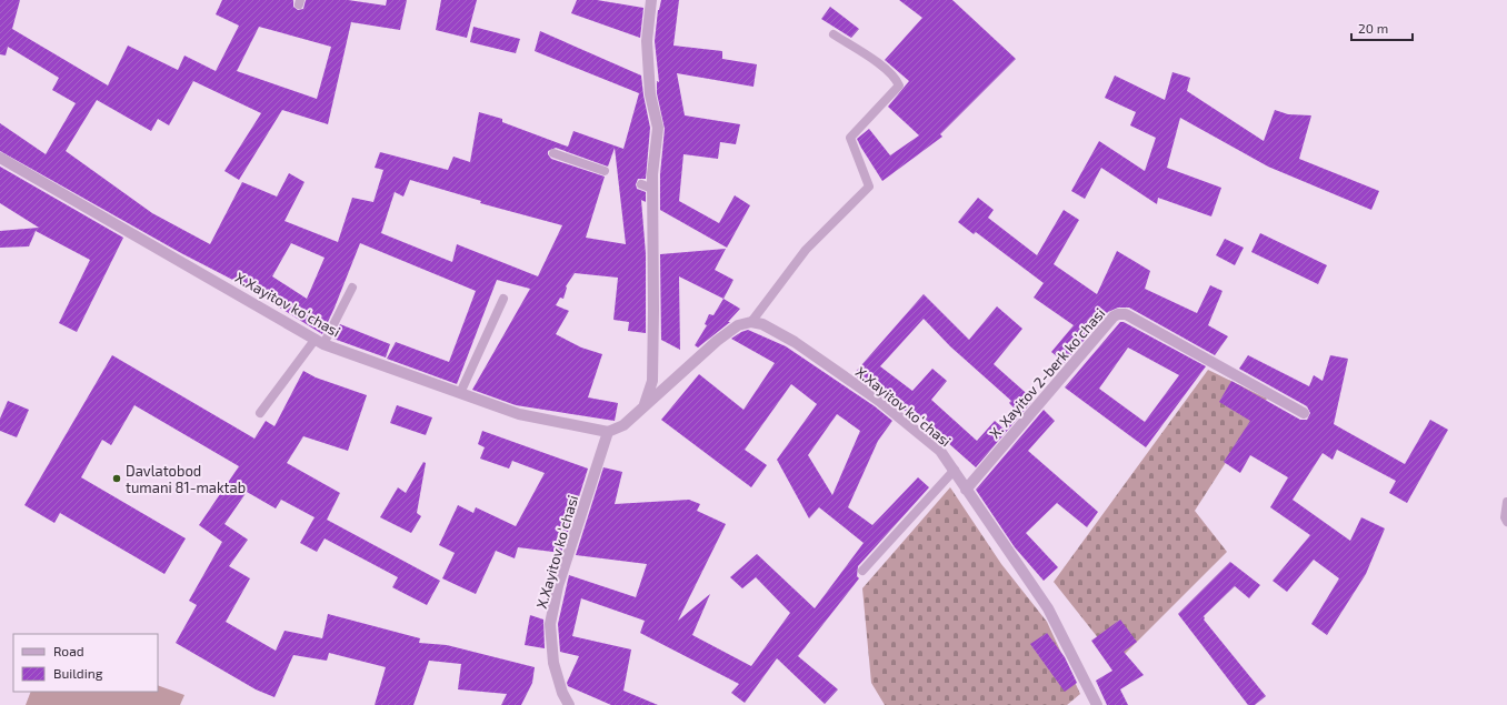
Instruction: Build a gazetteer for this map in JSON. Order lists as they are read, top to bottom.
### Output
{
  "streets": {
    "street": ["X.Xayitov koʻchasi", "X. Xayitov 2-berk koʼchasi"]
  },
  "crossings": [
    ["X.Xayitov koʻchasi", "X. Xayitov 2-berk koʼchasi"]
  ],
  "places": ["Davlatobod tumani 81-maktab"],
  "legend": ["Road", "Building"],
  "scale_bar": "20 m"
}
